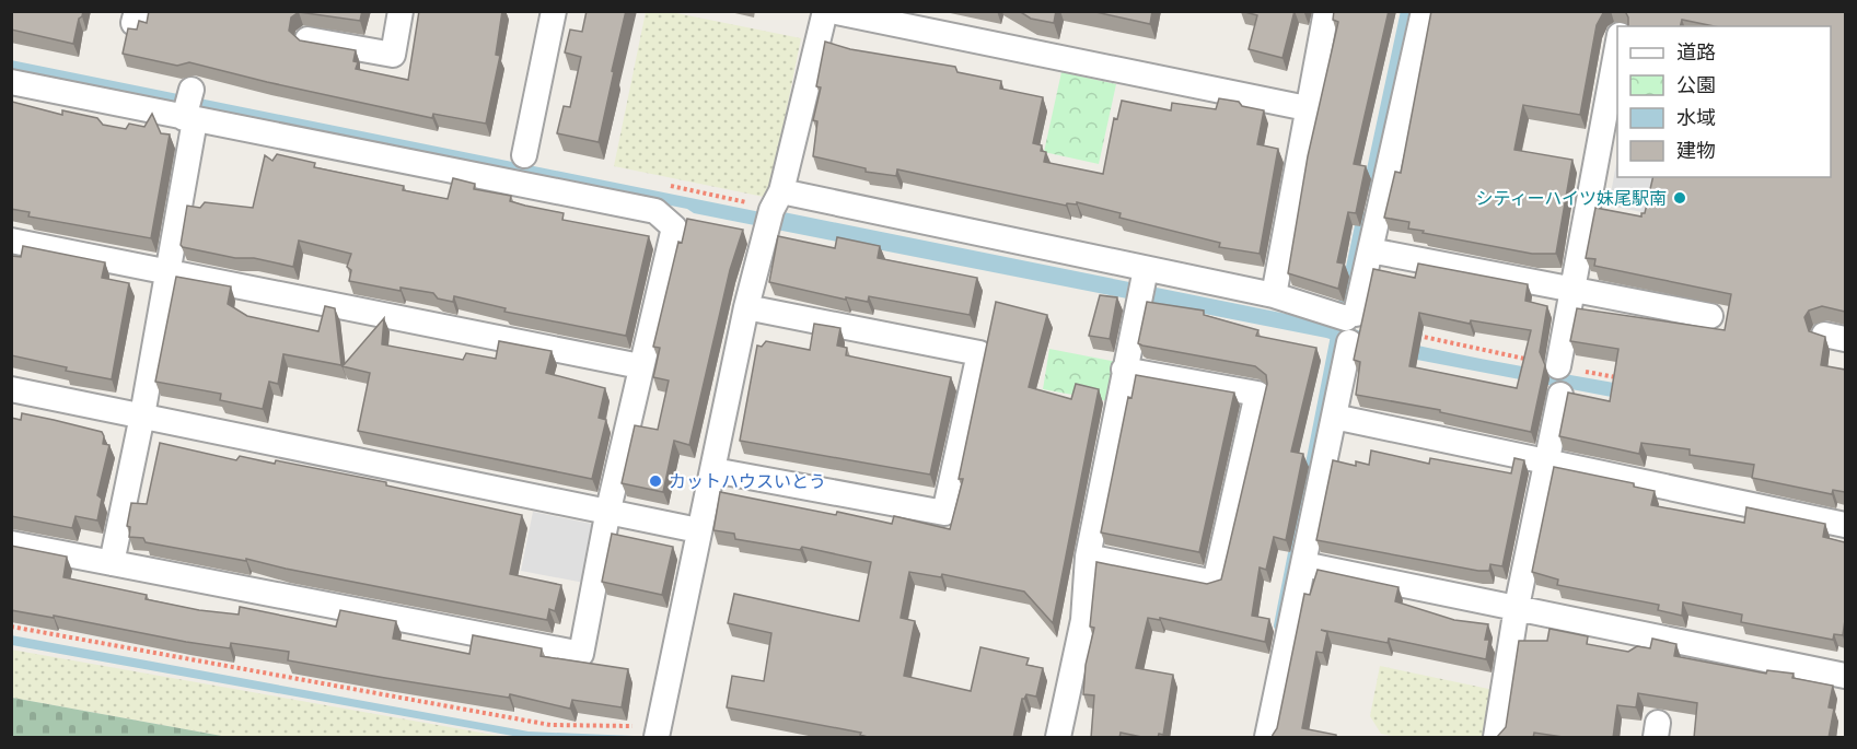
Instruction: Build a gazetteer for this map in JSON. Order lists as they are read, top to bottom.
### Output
{
  "places": ["シティーハイツ妹尾駅南", "カットハウスいとう"],
  "legend": [
    "道路",
    "公園",
    "水域",
    "建物"
  ]
}
